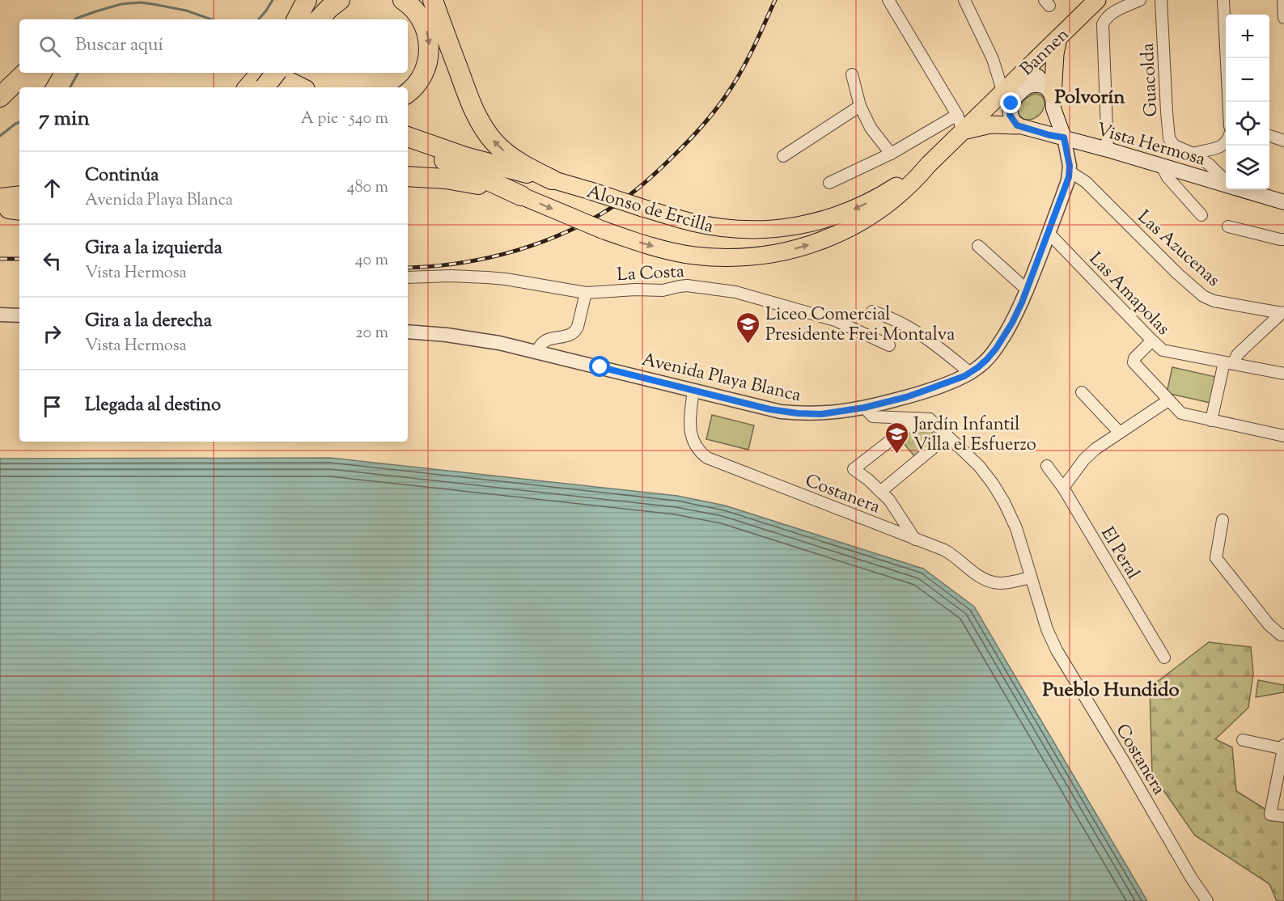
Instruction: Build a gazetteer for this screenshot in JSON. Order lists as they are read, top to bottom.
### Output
{
  "streets": {
    "main road": ["Bannen", "Vista Hermosa", "Alonso de Ercilla"],
    "street": [
      "Guacolda",
      "Las Azucenas",
      "La Costa",
      "Las Amapolas",
      "Avenida Playa Blanca",
      "Costanera",
      "El Peral"
    ]
  },
  "crossings": [
    ["Bannen", "Alonso de Ercilla"],
    ["Vista Hermosa", "Avenida Playa Blanca"],
    ["Las Azucenas", "Avenida Playa Blanca"],
    ["Las Amapolas", "Avenida Playa Blanca"],
    ["Avenida Playa Blanca", "Costanera"]
  ],
  "districts": ["Polvorín", "Pueblo Hundido"],
  "places": {
    "school or university": ["Liceo Comercial Presidente Frei Montalva", "Jardín Infantil Villa el Esfuerzo"]
  },
  "page": {
    "map_buttons": ["+", "−"],
    "search": "Buscar aquí",
    "heading": ["7 min", "A pie · 540 m"],
    "list": [
      ["Continúa", "Avenida Playa Blanca", "480 m"],
      ["Gira a la izquierda", "Vista Hermosa", "40 m"],
      ["Gira a la derecha", "Vista Hermosa", "20 m"],
      "Llegada al destino"
    ]
  }
}
